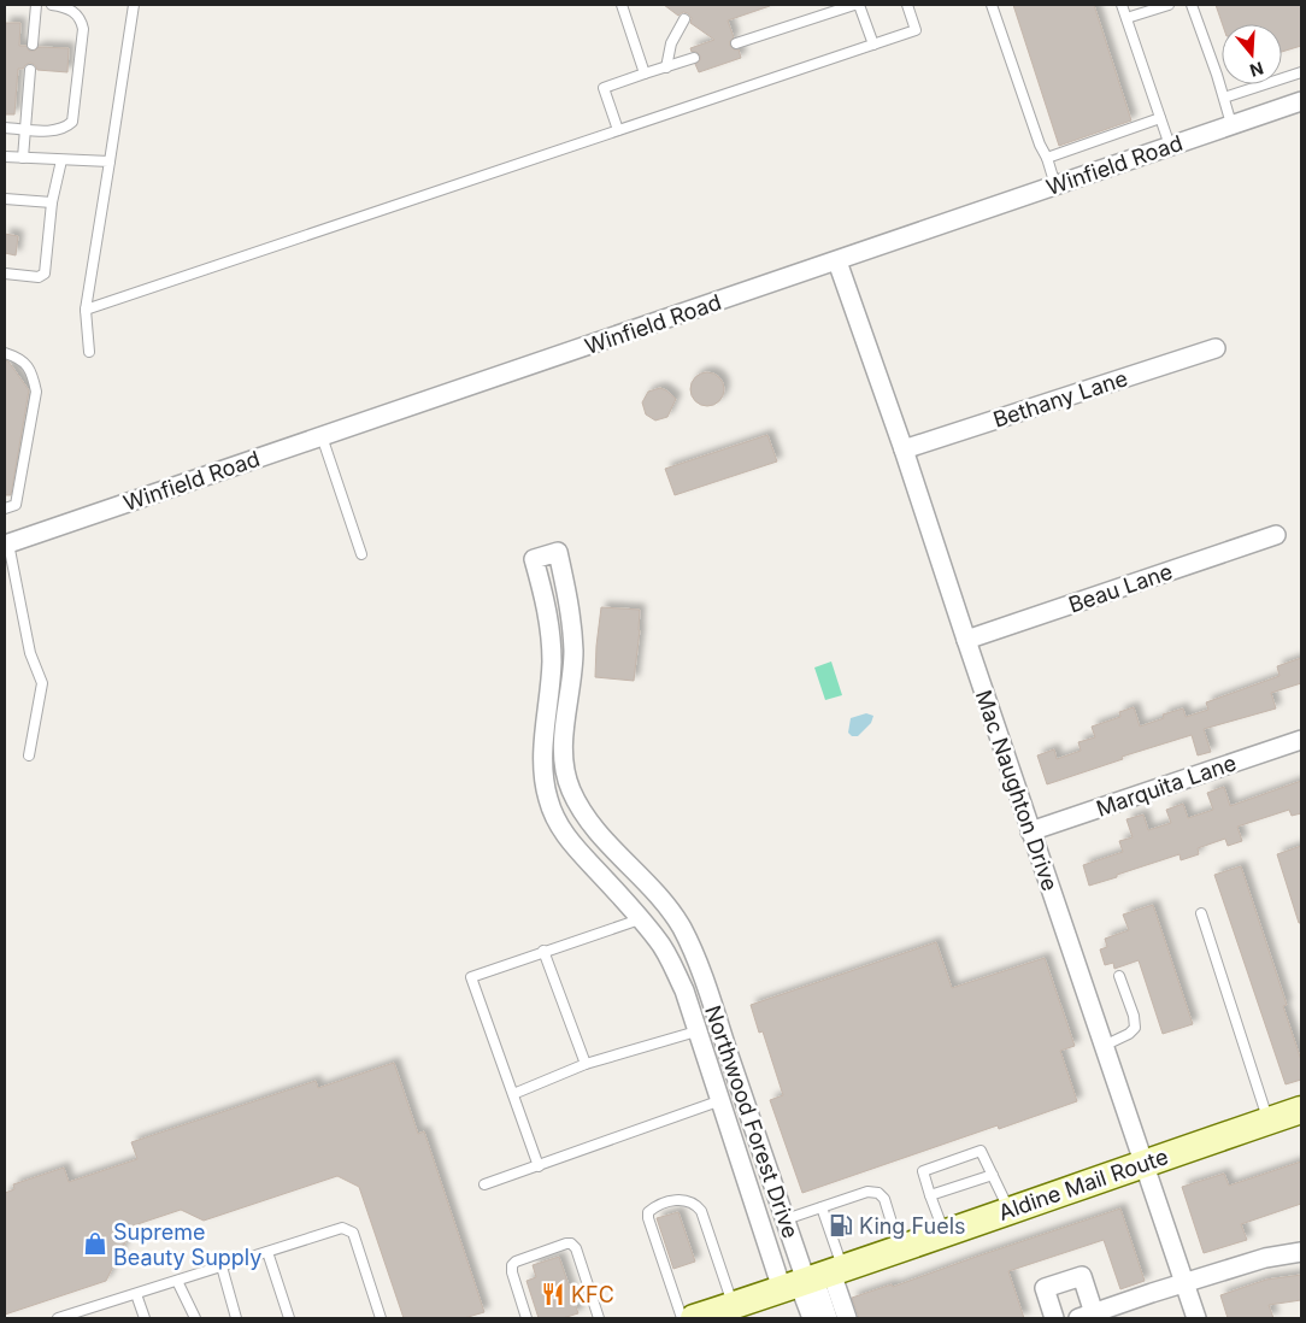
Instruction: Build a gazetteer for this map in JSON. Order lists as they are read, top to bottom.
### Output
{
  "streets": {
    "main road": ["Aldine Mail Route"],
    "street": [
      "Winfield Road",
      "Bethany Lane",
      "Beau Lane",
      "Marquita Lane",
      "Mac Naughton Drive",
      "Northwood Forest Drive"
    ]
  },
  "crossings": [
    ["Winfield Road", "Mac Naughton Drive"],
    ["Bethany Lane", "Mac Naughton Drive"],
    ["Beau Lane", "Mac Naughton Drive"],
    ["Marquita Lane", "Mac Naughton Drive"],
    ["Mac Naughton Drive", "Aldine Mail Route"],
    ["Northwood Forest Drive", "Aldine Mail Route"]
  ],
  "places": {
    "fuel station": ["King Fuels"],
    "shop": ["Supreme Beauty Supply"],
    "restaurant": ["KFC"]
  },
  "north": "bottom"
}
